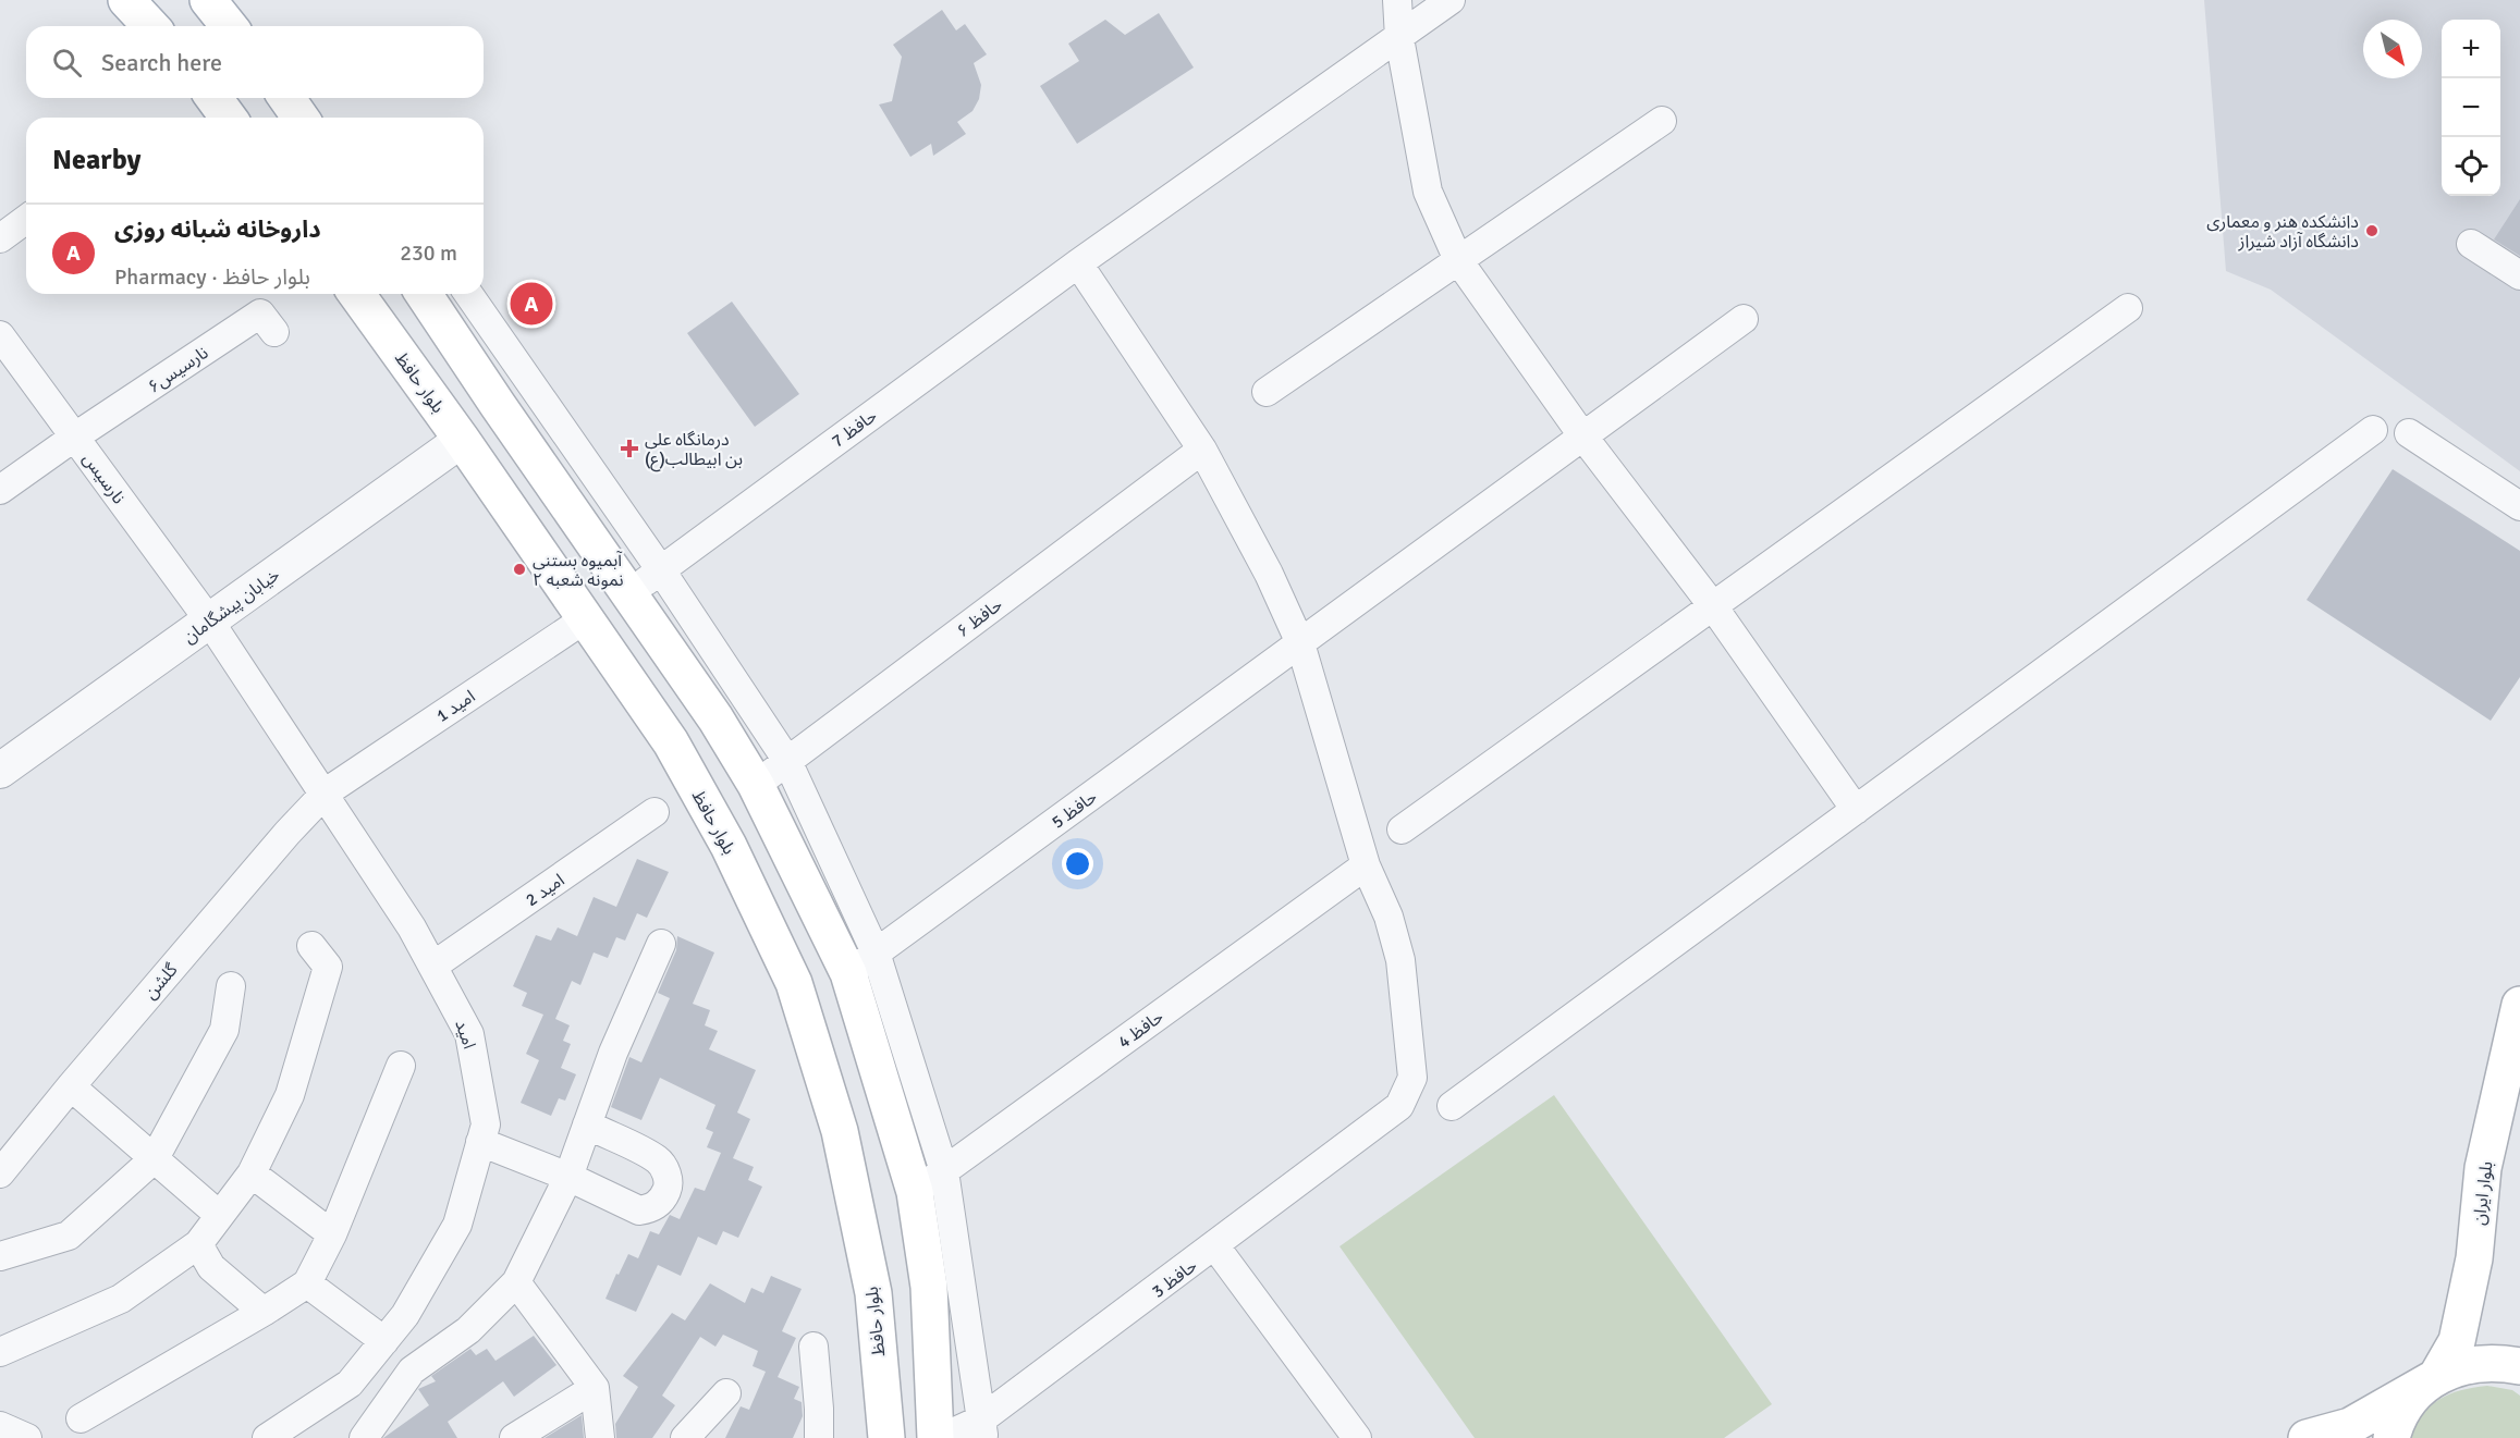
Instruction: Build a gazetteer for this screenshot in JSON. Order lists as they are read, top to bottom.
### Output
{
  "streets": {
    "main road": ["بلوار حافظ", "بلوار ایران"],
    "street": [
      "نارسیس۶",
      "حافظ 7",
      "نارسیس",
      "خیابان پیشگامان",
      "حافظ ۶",
      "امید 1",
      "حافظ 5",
      "امید 2",
      "گلشن",
      "حافظ 4",
      "امید",
      "حافظ 3"
    ]
  },
  "crossings": [
    ["نارسیس۶", "نارسیس"],
    ["بلوار حافظ", "خیابان پیشگامان"],
    ["بلوار حافظ", "امید 1"],
    ["نارسیس", "خیابان پیشگامان"],
    ["نارسیس", "امید"],
    ["خیابان پیشگامان", "امید"],
    ["امید 1", "گلشن"],
    ["امید 1", "امید"],
    ["امید 2", "امید"],
    ["گلشن", "امید"],
    ["حافظ 4", "حافظ 3"]
  ],
  "places": {
    "other": ["دانشکده هنر و معماری دانشگاه آزاد شیراز", "آبمیوه بستنی نمونه شعبه ۲"],
    "health": ["درمانگاه علی بن ابیطالب(ع)"]
  },
  "north": "bottom right",
  "page": {
    "map_buttons": ["+", "−"],
    "search": "Search here",
    "heading": "Nearby",
    "list": [
      {
        "mark": "A",
        "name": "داروخانه شبانه روزی",
        "note": "Pharmacy · بلوار حافظ",
        "value": "230 m"
      }
    ],
    "pins": "A"
  }
}
